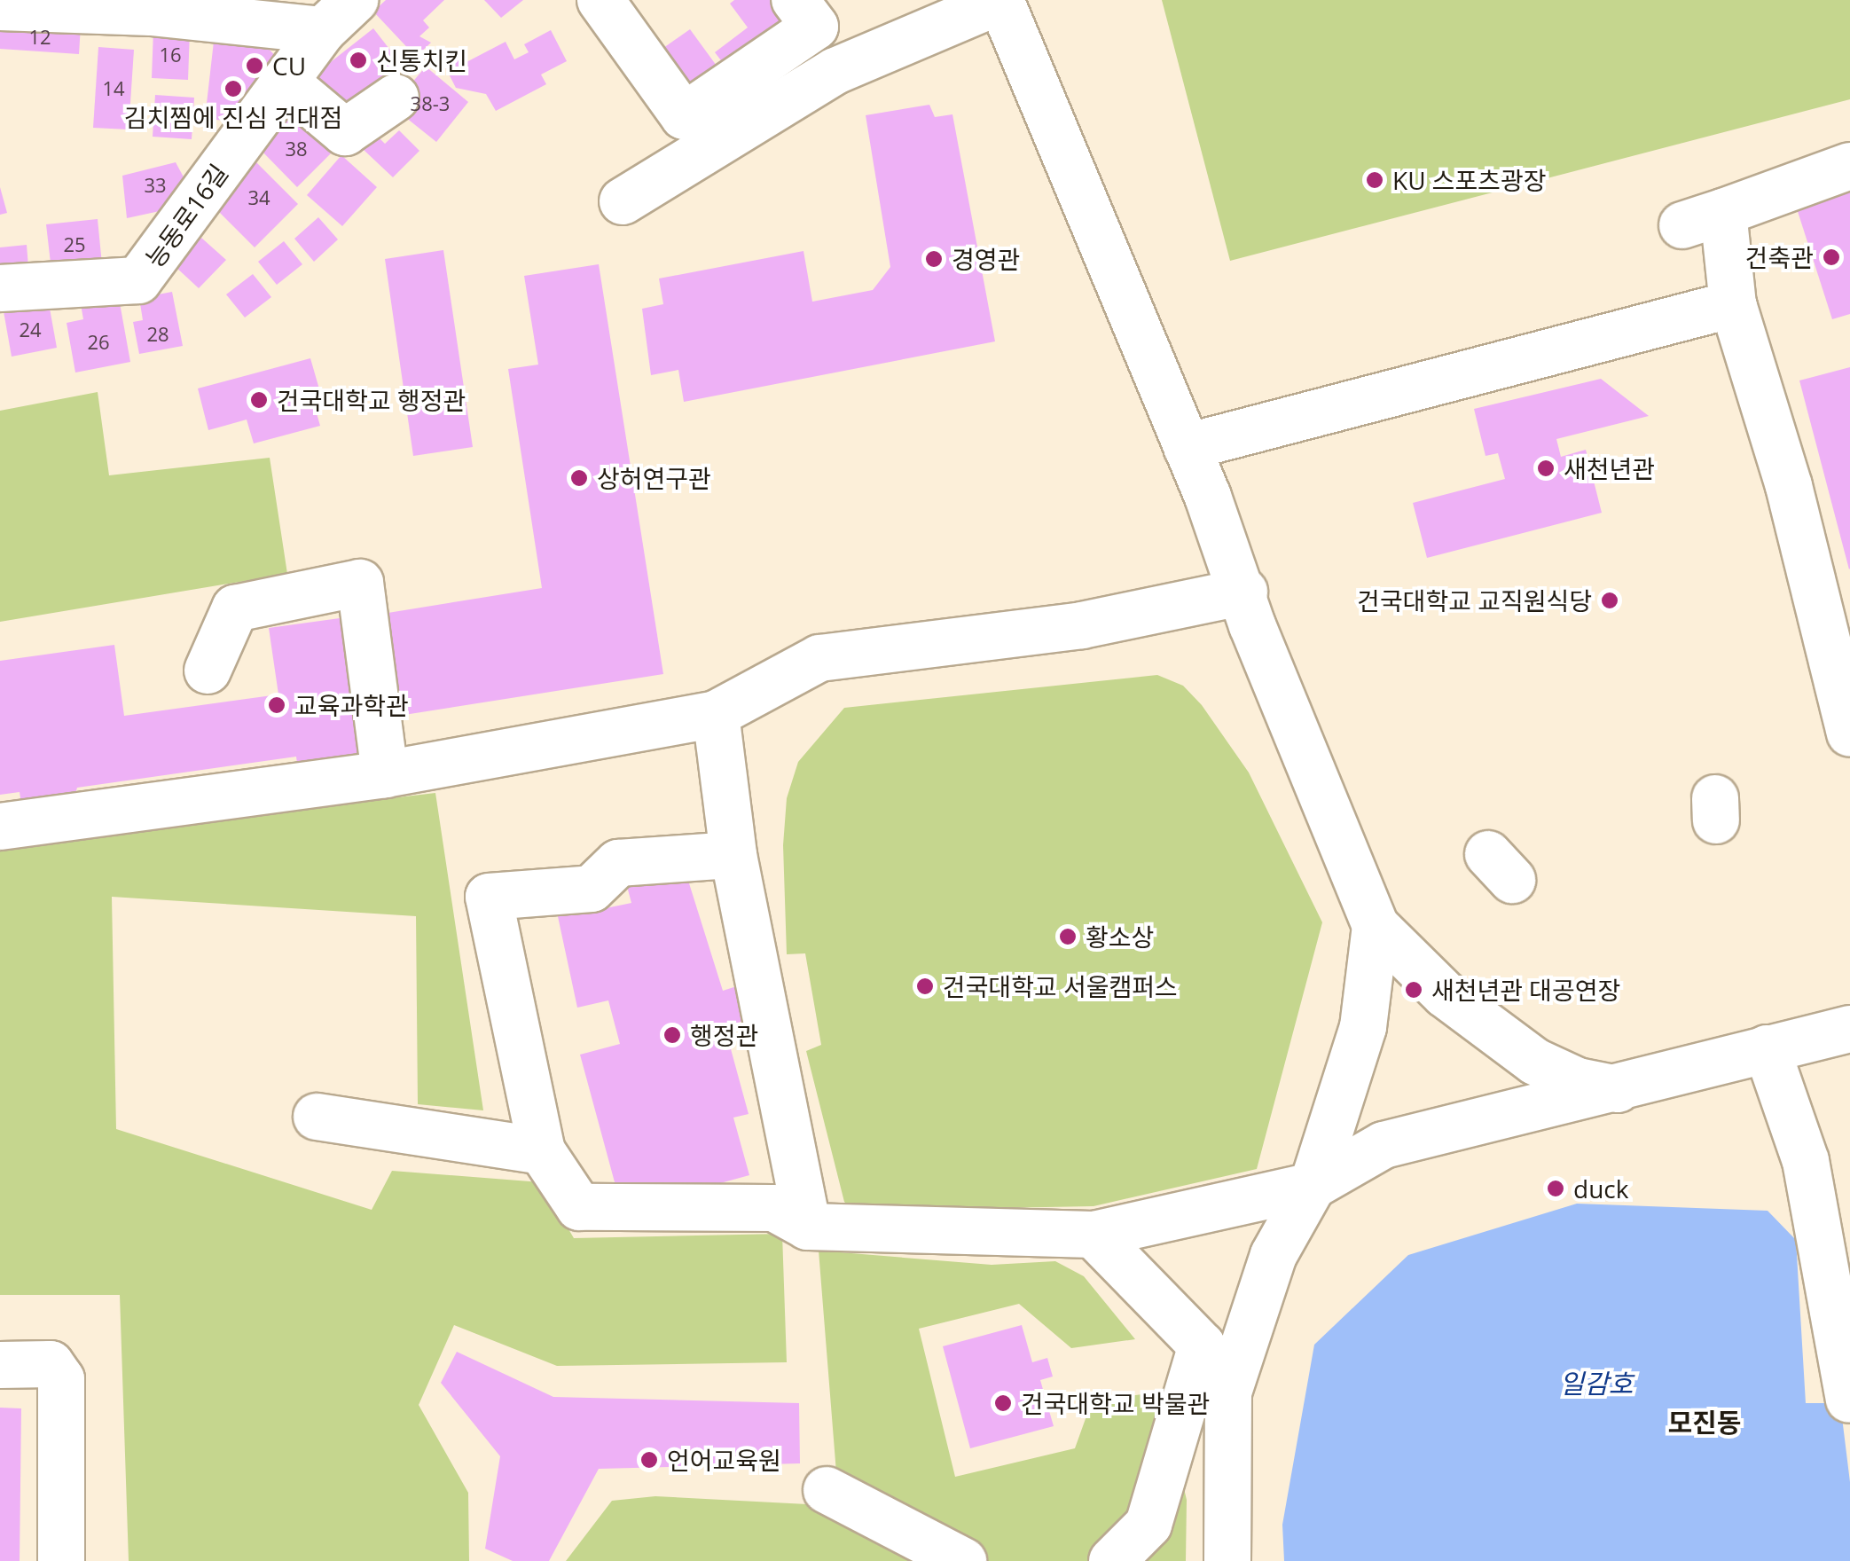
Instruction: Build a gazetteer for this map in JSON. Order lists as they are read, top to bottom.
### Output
{
  "streets": {
    "street": ["능동로16길"]
  },
  "districts": ["모진동"],
  "water": ["일감호"],
  "places": [
    "신통치킨",
    "CU",
    "김치찜에 진심 건대점",
    "KU 스포츠광장",
    "건축관",
    "경영관",
    "건국대학교 행정관",
    "새천년관",
    "상허연구관",
    "건국대학교 교직원식당",
    "교육과학관",
    "황소상",
    "건국대학교 서울캠퍼스",
    "새천년관 대공연장",
    "행정관",
    "duck",
    "건국대학교 박물관",
    "언어교육원"
  ],
  "house_numbers": [
    "12",
    "16",
    "14",
    "38-3",
    "38",
    "33",
    "34",
    "25",
    "24",
    "28",
    "26"
  ]
}
